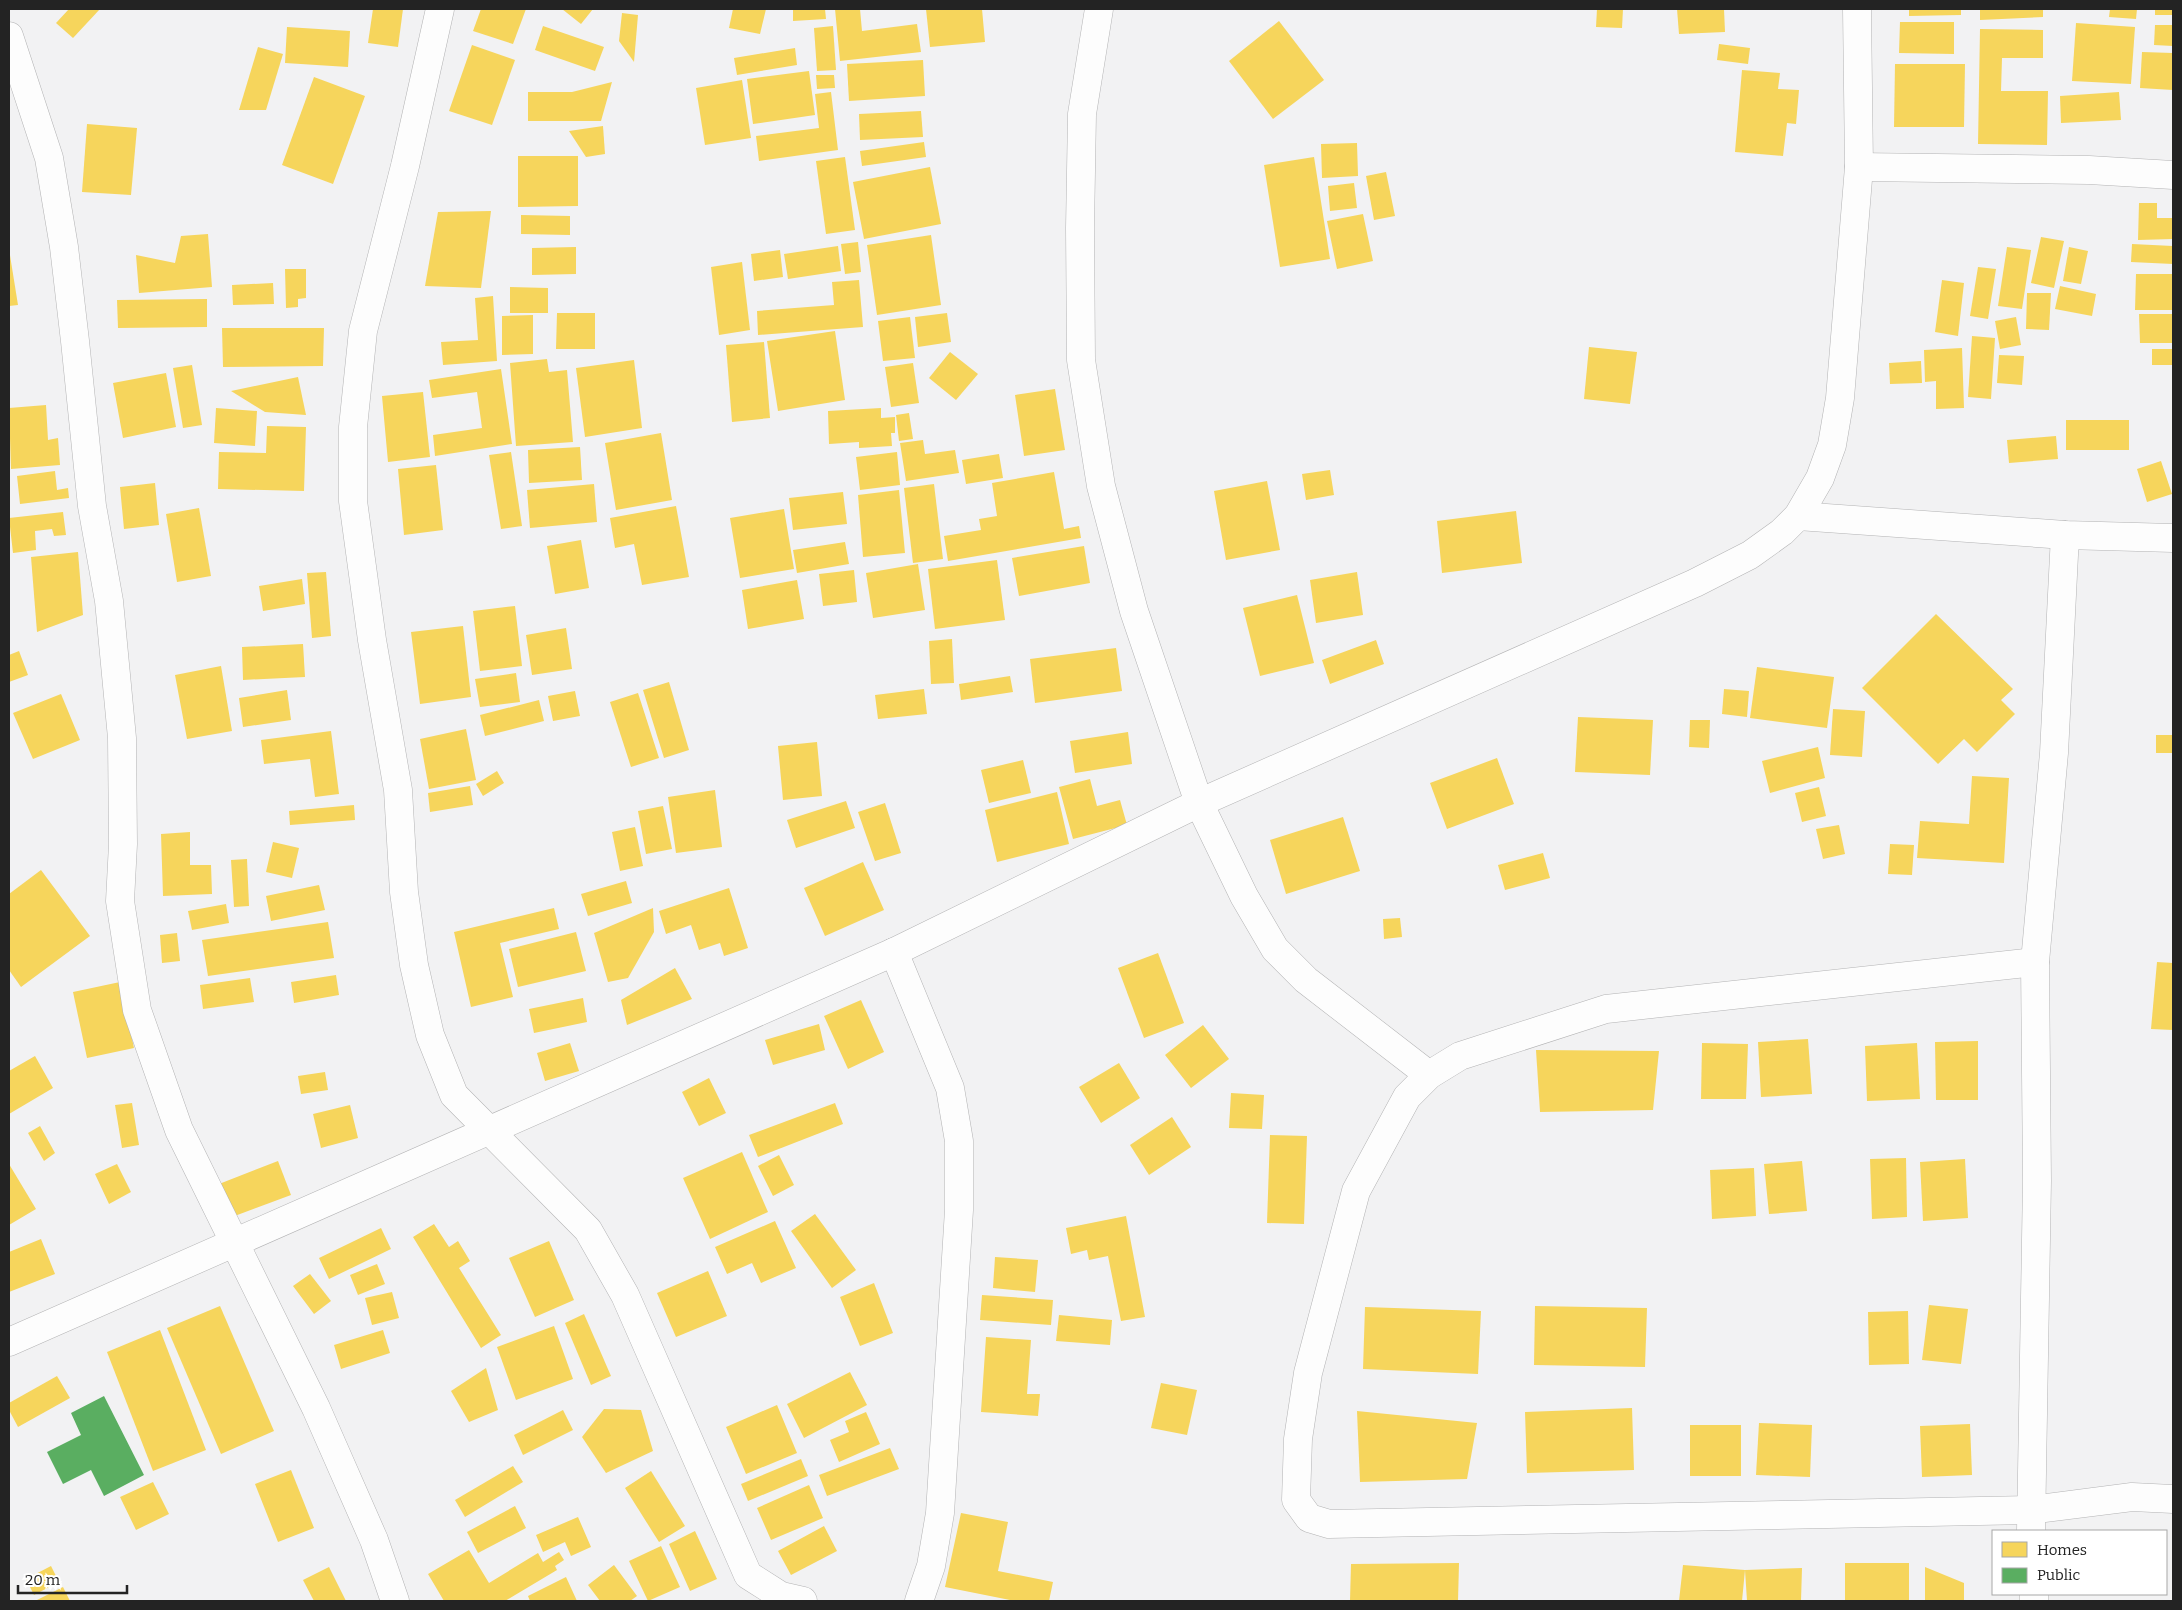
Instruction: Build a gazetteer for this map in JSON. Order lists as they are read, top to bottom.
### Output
{
  "legend": ["Homes", "Public"],
  "scale_bar": "20 m"
}
